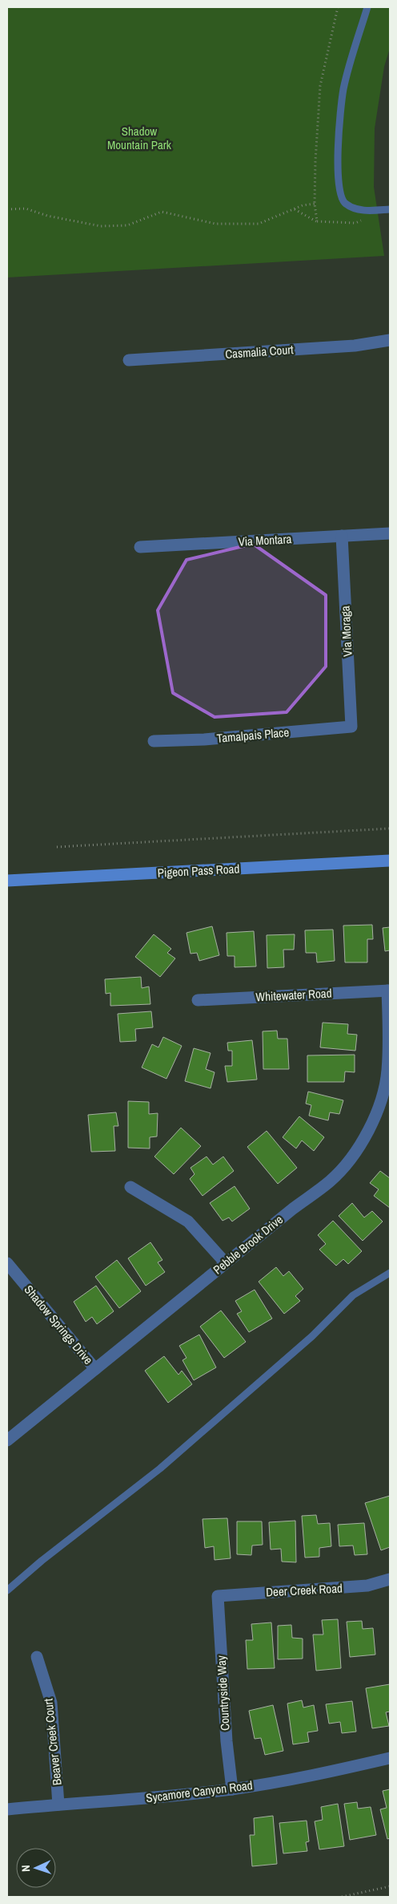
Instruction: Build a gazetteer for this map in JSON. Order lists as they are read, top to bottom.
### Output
{
  "streets": {
    "street": [
      "Casmalia Court",
      "Via Montara",
      "Via Moraga",
      "Tamalpais Place",
      "Pigeon Pass Road",
      "Whitewater Road",
      "Pebble Brook Drive",
      "Shadow Springs Drive",
      "Deer Creek Road",
      "Countryside Way",
      "Beaver Creek Court",
      "Sycamore Canyon Road"
    ]
  },
  "crossings": [
    ["Via Montara", "Via Moraga"],
    ["Via Moraga", "Tamalpais Place"],
    ["Whitewater Road", "Pebble Brook Drive"],
    ["Pebble Brook Drive", "Shadow Springs Drive"],
    ["Deer Creek Road", "Countryside Way"],
    ["Countryside Way", "Sycamore Canyon Road"],
    ["Beaver Creek Court", "Sycamore Canyon Road"]
  ],
  "parks": ["Shadow Mountain Park"],
  "north": "left"
}
